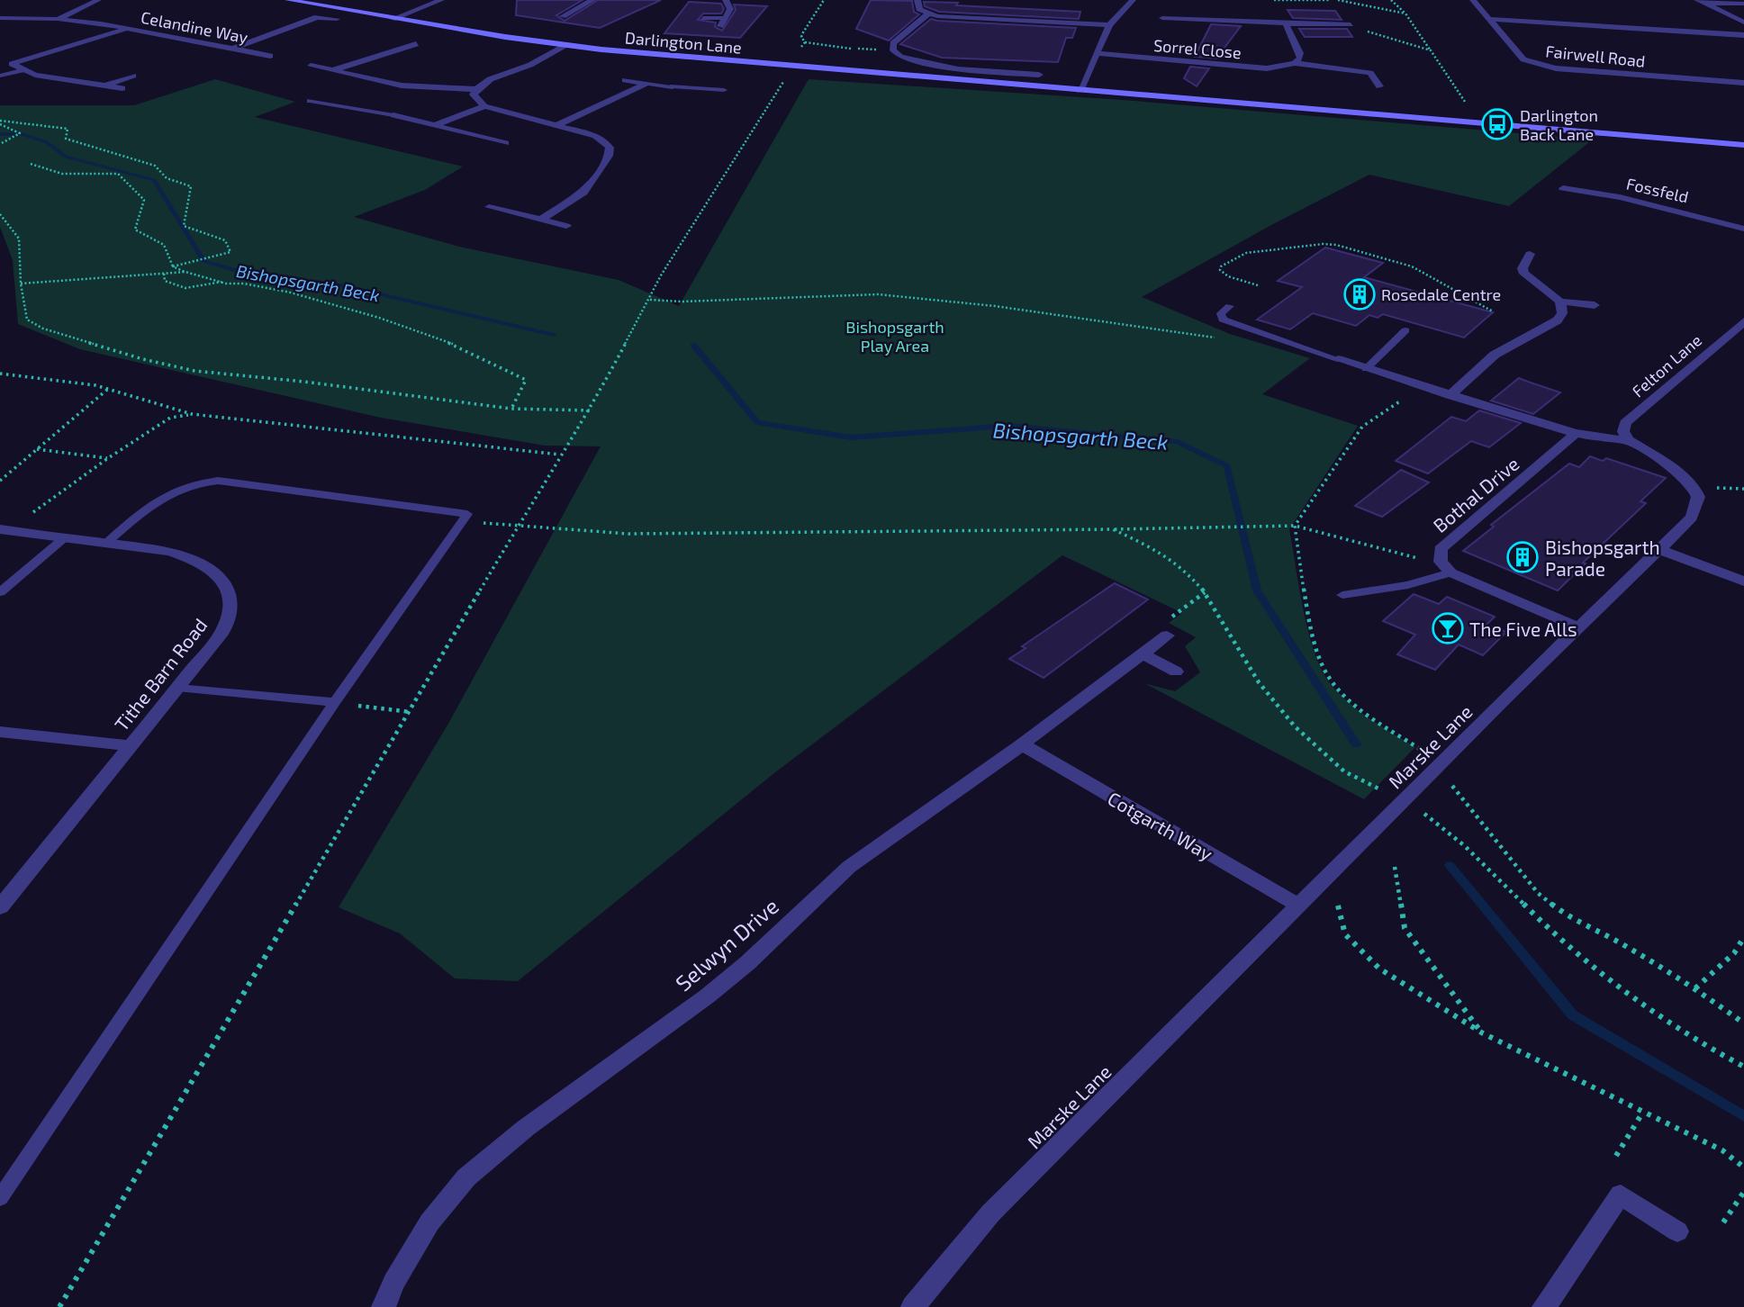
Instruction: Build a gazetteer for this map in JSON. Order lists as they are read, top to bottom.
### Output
{
  "streets": {
    "street": [
      "Celandine Way",
      "Darlington Lane",
      "Sorrel Close",
      "Fairwell Road",
      "Fossfeld",
      "Felton Lane",
      "Bothal Drive",
      "Tithe Barn Road",
      "Marske Lane",
      "Cotgarth Way",
      "Selwyn Drive"
    ]
  },
  "crossings": [
    ["Felton Lane", "Marske Lane"],
    ["Bothal Drive", "Marske Lane"],
    ["Marske Lane", "Cotgarth Way"],
    ["Cotgarth Way", "Selwyn Drive"]
  ],
  "water": ["Bishopsgarth Beck"],
  "parks": ["Bishopsgarth Play Area"],
  "places": {
    "bus stop": ["Darlington Back Lane"],
    "building": ["Rosedale Centre", "Bishopsgarth Parade"],
    "bar": ["The Five Alls"]
  }
}
